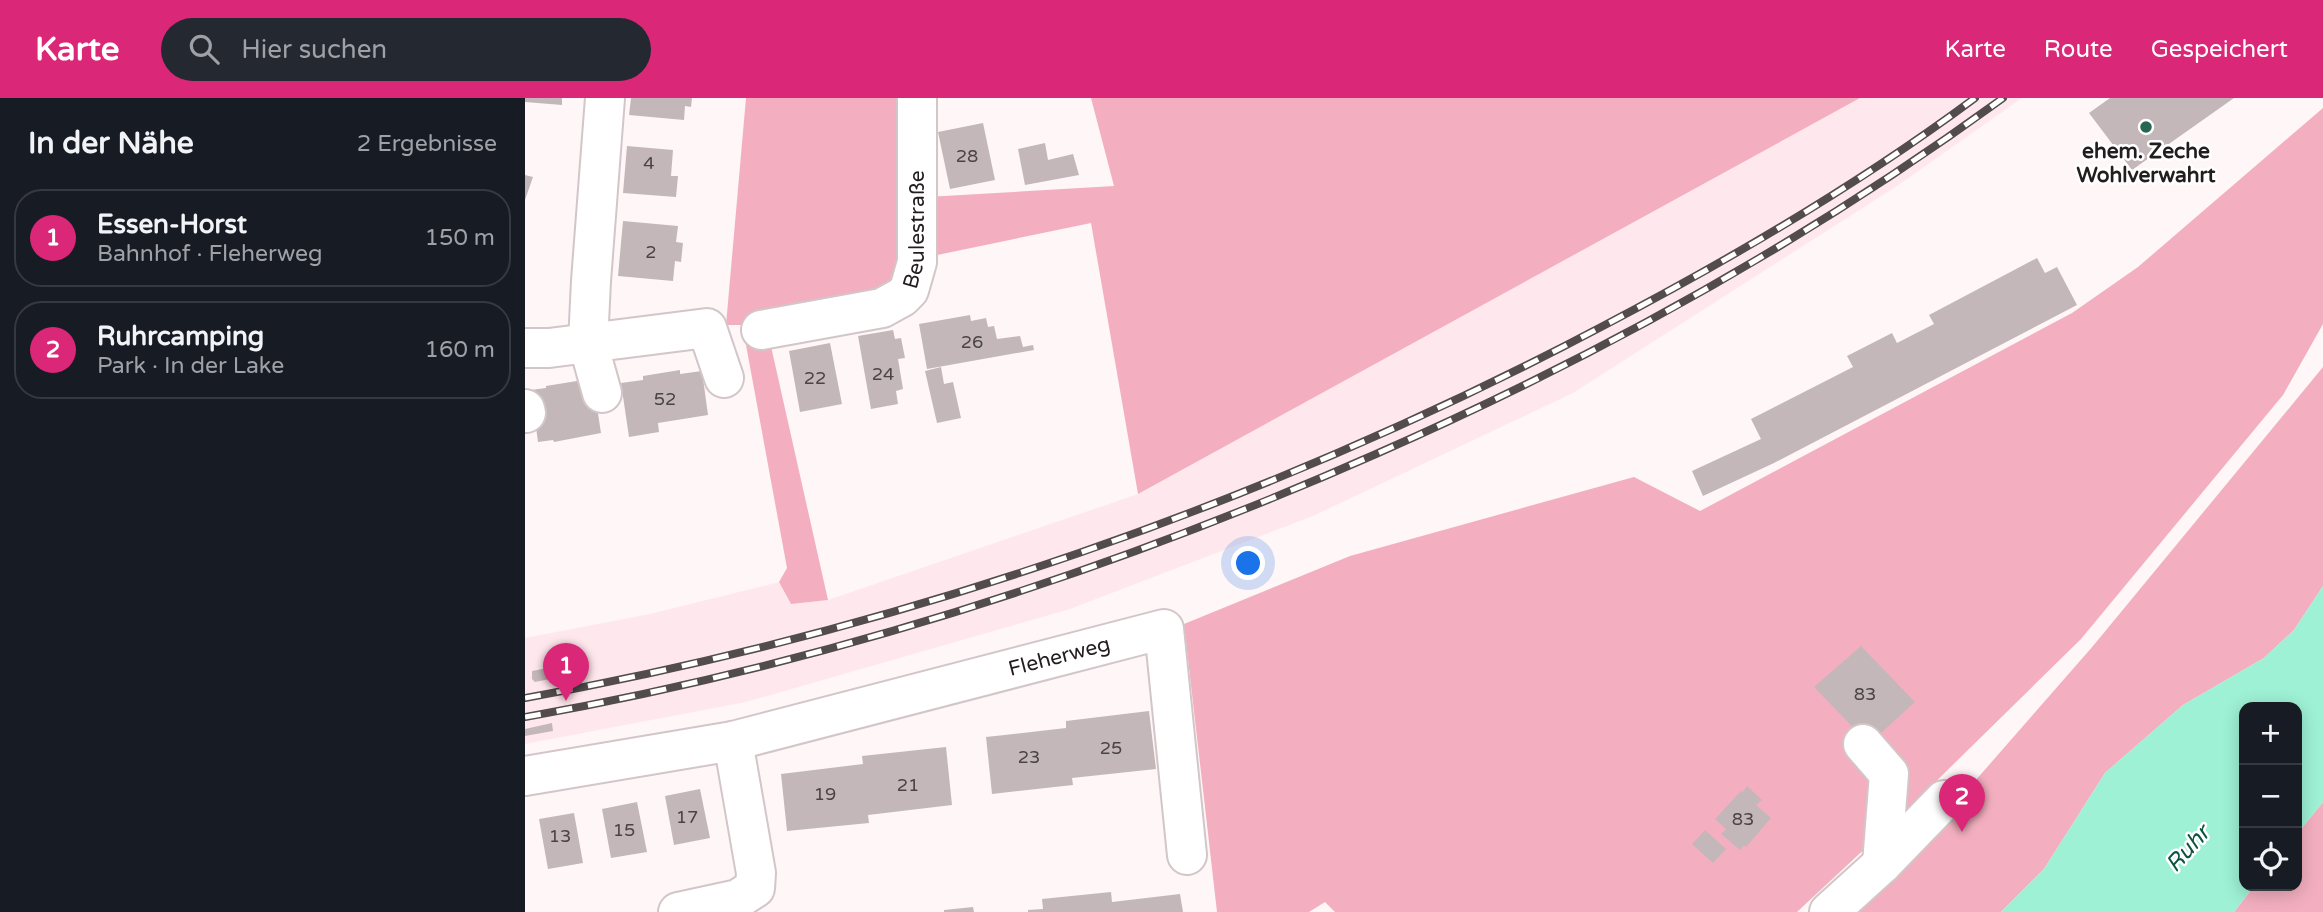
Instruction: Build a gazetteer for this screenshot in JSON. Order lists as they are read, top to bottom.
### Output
{
  "streets": {
    "street": ["Beulestraße", "Fleherweg"]
  },
  "water": ["Ruhr"],
  "places": ["ehem. Zeche Wohlverwahrt"],
  "house_numbers": [
    "28",
    "4",
    "2",
    "26",
    "24",
    "22",
    "52",
    "83",
    "25",
    "23",
    "21",
    "19",
    "17",
    "83",
    "15",
    "13"
  ],
  "page": {
    "header": "Karte",
    "search": "Hier suchen",
    "nav": ["Karte", "Route", "Gespeichert"],
    "heading": ["In der Nähe", "2 Ergebnisse"],
    "list": [
      {
        "mark": "1",
        "name": "Essen-Horst",
        "note": "Bahnhof · Fleherweg",
        "value": "150 m"
      },
      {
        "mark": "2",
        "name": "Ruhrcamping",
        "note": "Park · In der Lake",
        "value": "160 m"
      }
    ],
    "pins": ["1", "2"],
    "map_buttons": ["+", "−"]
  }
}
